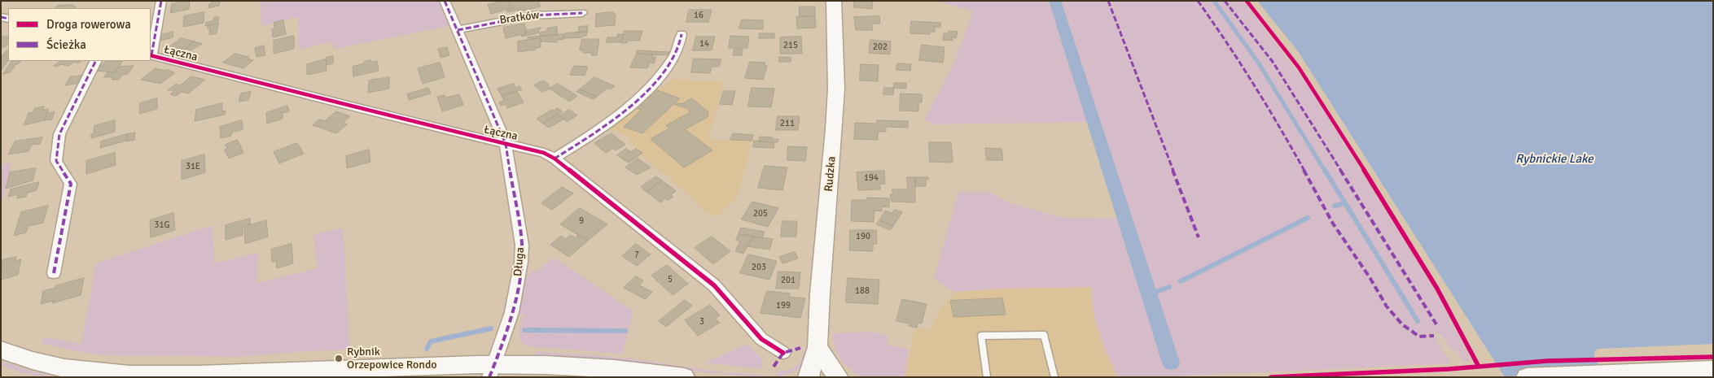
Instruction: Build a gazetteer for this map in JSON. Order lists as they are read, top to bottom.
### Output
{
  "streets": {
    "main road": ["Rudzka"],
    "street": ["Bratków", "Łączna", "Długa"]
  },
  "crossings": [
    ["Łączna", "Długa"]
  ],
  "water": ["Rybnickie Lake"],
  "places": ["Rybnik Orzepowice Rondo"],
  "house_numbers": [
    "16",
    "14",
    "215",
    "202",
    "211",
    "31E",
    "194",
    "205",
    "9",
    "31G",
    "190",
    "7",
    "203",
    "5",
    "201",
    "188",
    "199",
    "3"
  ],
  "legend": ["Droga rowerowa", "Ścieżka"]
}
